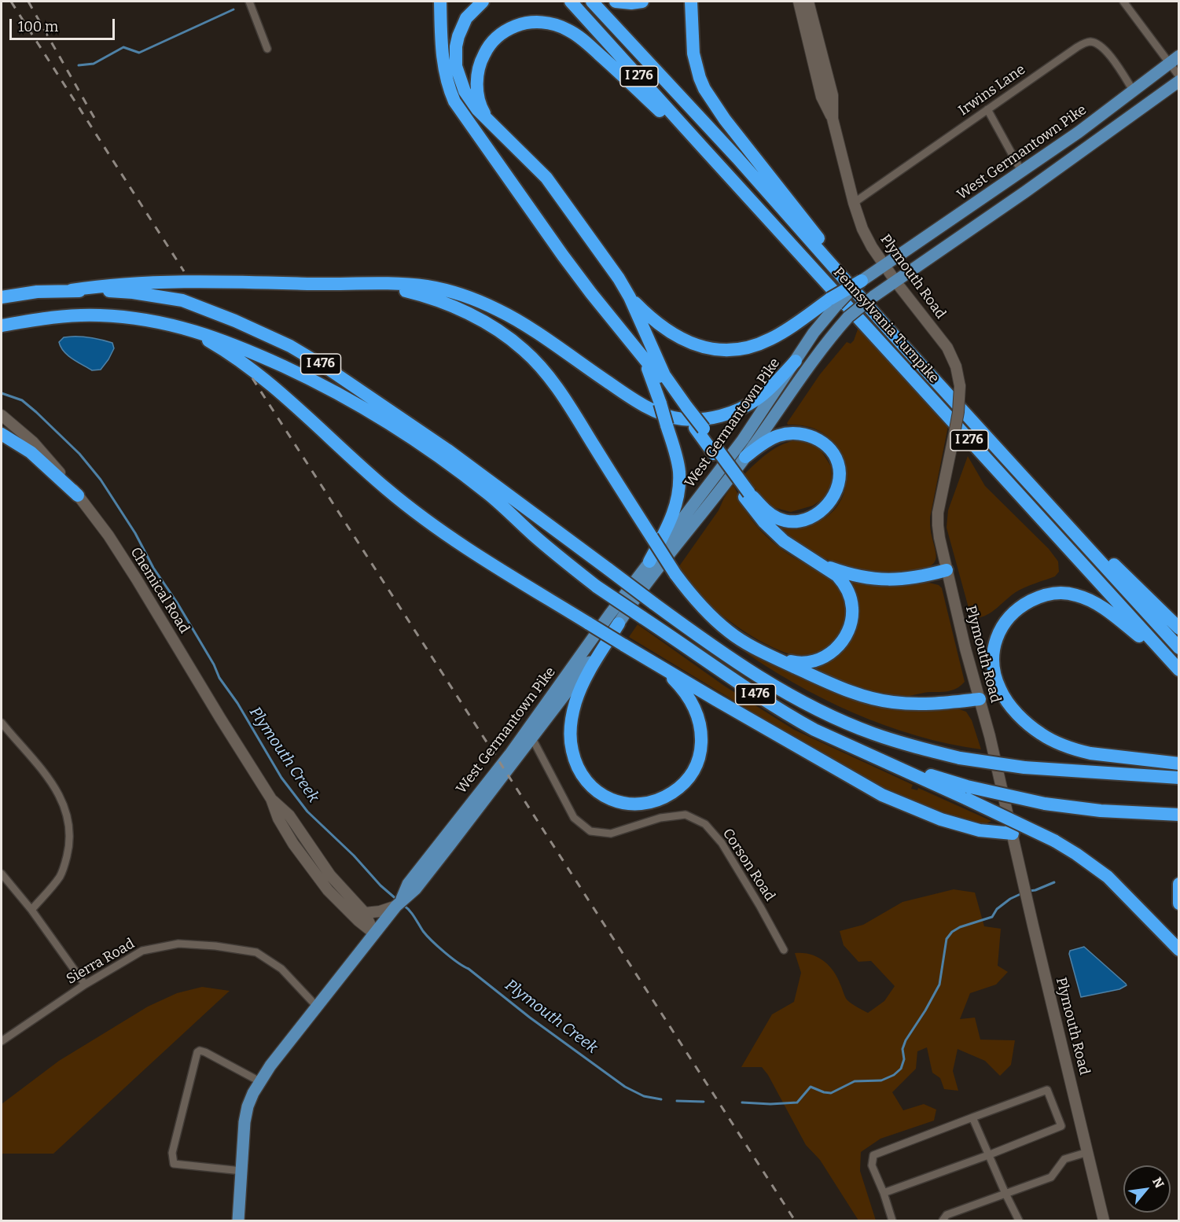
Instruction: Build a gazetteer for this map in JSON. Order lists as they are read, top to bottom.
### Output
{
  "streets": {
    "highway": ["I 276", "Pennsylvania Turnpike", "I 476"],
    "main road": ["West Germantown Pike", "Plymouth Road", "Chemical Road"],
    "street": ["Irwins Lane", "Corson Road", "Sierra Road"]
  },
  "crossings": [
    ["Irwins Lane", "West Germantown Pike"],
    ["Irwins Lane", "Plymouth Road"],
    ["West Germantown Pike", "Plymouth Road"],
    ["West Germantown Pike", "Chemical Road"],
    ["West Germantown Pike", "Corson Road"],
    ["West Germantown Pike", "Sierra Road"]
  ],
  "water": ["Plymouth Creek"],
  "scale_bar": "100 m",
  "north": "top right"
}
